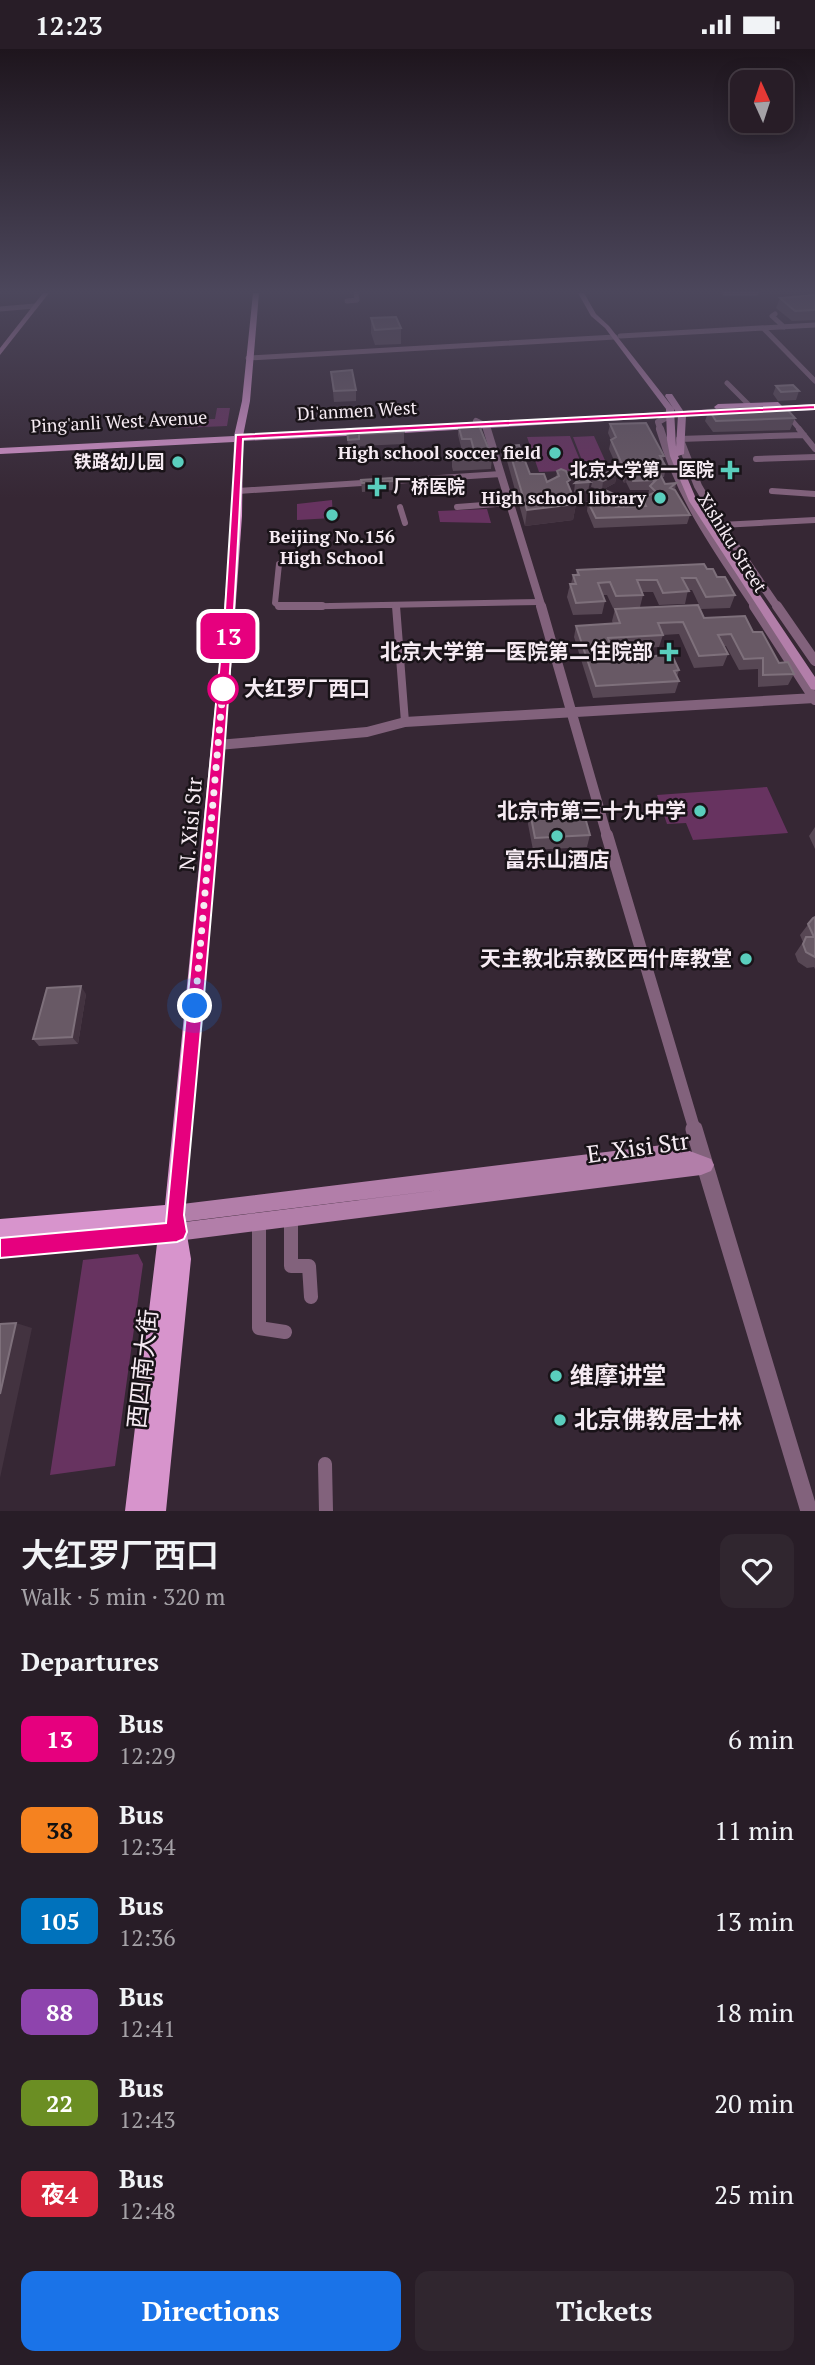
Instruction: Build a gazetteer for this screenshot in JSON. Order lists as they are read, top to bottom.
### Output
{
  "streets": {
    "main road": [
      "Di'anmen West",
      "Ping'anli West Avenue",
      "Xishiku Street",
      "N. Xisi Str",
      "E. Xisi Str",
      "西四南大街"
    ]
  },
  "crossings": [
    ["Di'anmen West", "Ping'anli West Avenue"],
    ["Di'anmen West", "Xishiku Street"],
    ["Di'anmen West", "N. Xisi Str"],
    ["Ping'anli West Avenue", "N. Xisi Str"],
    ["N. Xisi Str", "E. Xisi Str"],
    ["N. Xisi Str", "西四南大街"],
    ["E. Xisi Str", "西四南大街"]
  ],
  "places": {
    "other": [
      "High school soccer field",
      "铁路幼儿园",
      "High school library",
      "Beijing No.156 High School",
      "大红罗厂西口",
      "北京市第三十九中学",
      "富乐山酒店",
      "天主教北京教区西什库教堂",
      "维摩讲堂",
      "北京佛教居士林"
    ],
    "health": ["北京大学第一医院", "厂桥医院", "北京大学第一医院第二住院部"]
  },
  "lines": ["bus line 13"],
  "north": "top",
  "page": {
    "status": "12:23",
    "on_map": "13",
    "heading": [
      ["大红罗厂西口", "Walk · 5 min · 320 m"],
      "Departures"
    ],
    "list": [
      {
        "mark": "13",
        "name": "Bus",
        "note": "12:29",
        "value": "6 min"
      },
      {
        "mark": "38",
        "name": "Bus",
        "note": "12:34",
        "value": "11 min"
      },
      {
        "mark": "105",
        "name": "Bus",
        "note": "12:36",
        "value": "13 min"
      },
      {
        "mark": "88",
        "name": "Bus",
        "note": "12:41",
        "value": "18 min"
      },
      {
        "mark": "22",
        "name": "Bus",
        "note": "12:43",
        "value": "20 min"
      },
      {
        "mark": "夜4",
        "name": "Bus",
        "note": "12:48",
        "value": "25 min"
      }
    ],
    "buttons": ["Directions", "Tickets"]
  }
}
